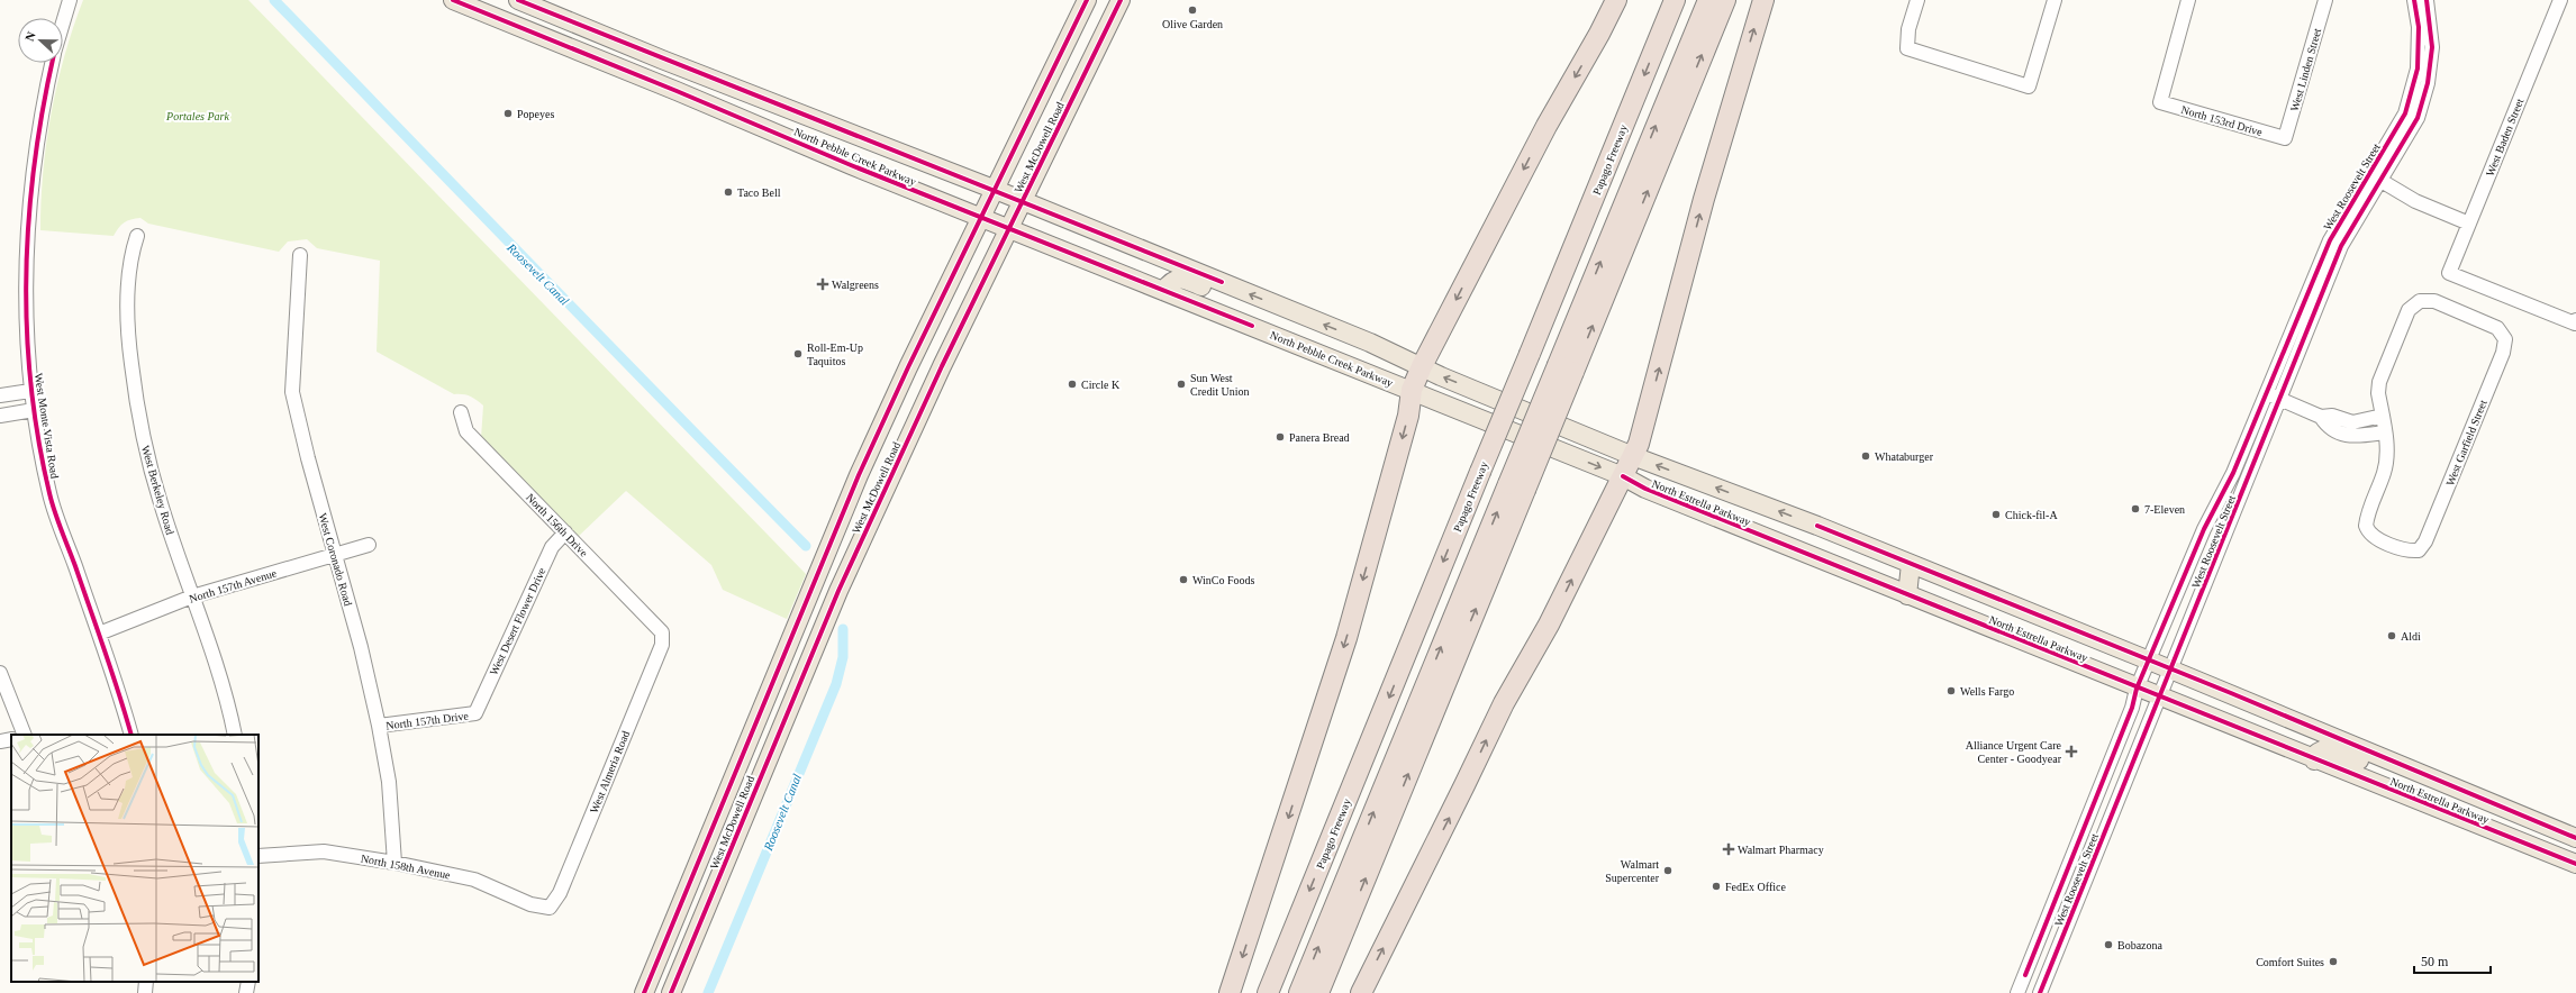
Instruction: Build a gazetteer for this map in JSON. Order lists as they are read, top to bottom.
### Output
{
  "streets": {
    "highway": ["Papago Freeway"],
    "main road": ["West McDowell Road", "North Pebble Creek Parkway", "North Estrella Parkway"],
    "street": [
      "West Linden Street",
      "North 153rd Drive",
      "West Baden Street",
      "West Roosevelt Street",
      "West Monte Vista Road",
      "West Garfield Street",
      "West Berkeley Road",
      "North 156th Drive",
      "West Coronado Road",
      "North 157th Avenue",
      "West Desert Flower Drive",
      "North 157th Drive",
      "West Almeria Road",
      "North 158th Avenue"
    ]
  },
  "crossings": [
    ["West Linden Street", "North 153rd Drive"],
    ["West McDowell Road", "North Pebble Creek Parkway"],
    ["North Pebble Creek Parkway", "North Estrella Parkway"],
    ["West Roosevelt Street", "North Estrella Parkway"],
    ["West Monte Vista Road", "North 157th Avenue"],
    ["West Berkeley Road", "North 157th Avenue"],
    ["North 156th Drive", "West Desert Flower Drive"],
    ["North 156th Drive", "West Almeria Road"],
    ["West Coronado Road", "North 157th Avenue"],
    ["West Coronado Road", "North 157th Drive"],
    ["West Coronado Road", "North 158th Avenue"],
    ["West Desert Flower Drive", "North 157th Drive"],
    ["West Almeria Road", "North 158th Avenue"]
  ],
  "water": ["Roosevelt Canal"],
  "parks": ["Portales Park"],
  "places": {
    "other": [
      "Olive Garden",
      "Popeyes",
      "Taco Bell",
      "Roll-Em-Up Taquitos",
      "Circle K",
      "Sun West Credit Union",
      "Panera Bread",
      "Whataburger",
      "7-Eleven",
      "Chick-fil-A",
      "WinCo Foods",
      "Aldi",
      "Wells Fargo",
      "Walmart Supercenter",
      "FedEx Office",
      "Bobazona",
      "Comfort Suites"
    ],
    "health": ["Walgreens", "Alliance Urgent Care Center - Goodyear", "Walmart Pharmacy"]
  },
  "scale_bar": "50 m",
  "north": "left"
}
